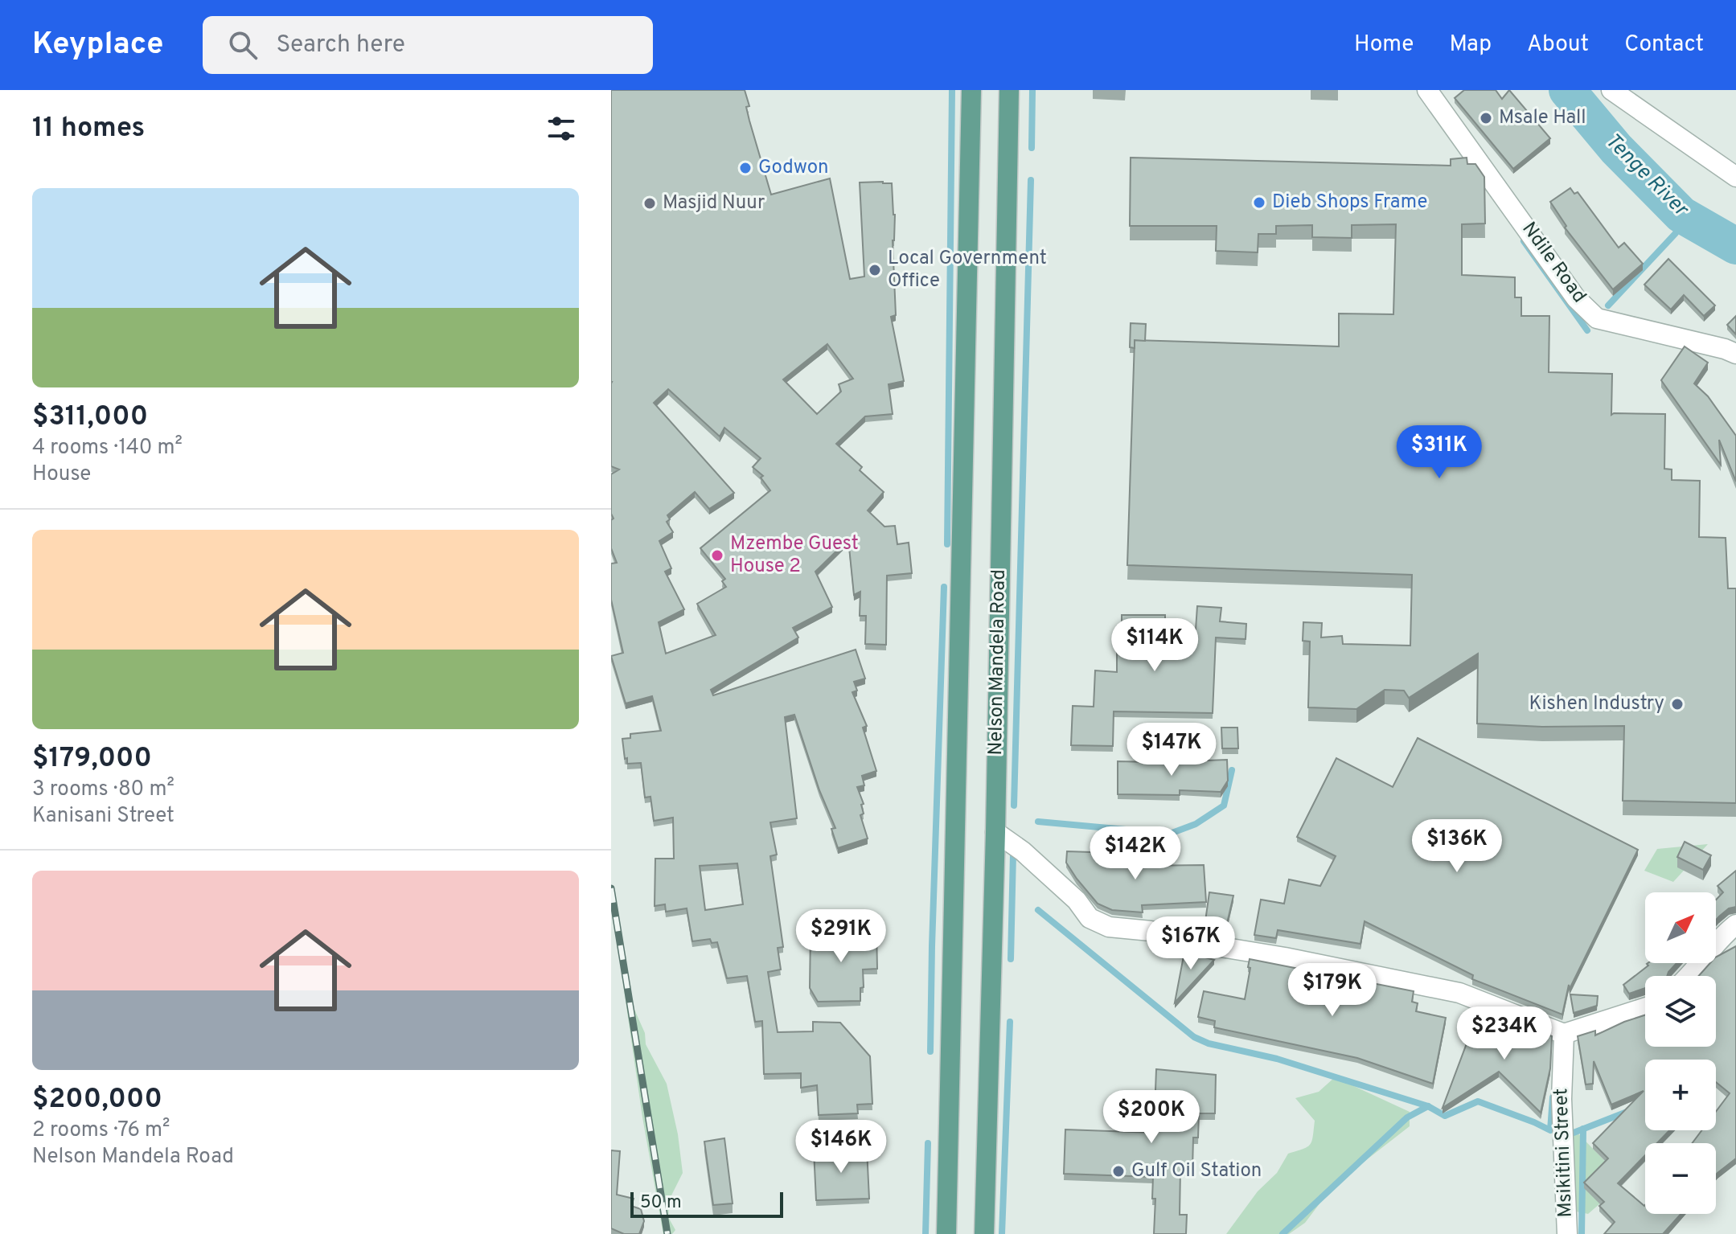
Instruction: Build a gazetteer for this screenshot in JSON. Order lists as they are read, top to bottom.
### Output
{
  "streets": {
    "main road": ["Nelson Mandela Road"],
    "street": ["Ndile Road", "Msikitini Street"]
  },
  "water": ["Tenge River"],
  "places": [
    "Msale Hall",
    "Godwon",
    "Dieb Shops Frame",
    "Masjid Nuur",
    "Local Government Office",
    "Mzembe Guest House 2",
    "Kishen Industry",
    "Gulf Oil Station"
  ],
  "scale_bar": "50 m",
  "north": "top right",
  "page": {
    "header": "Keyplace",
    "search": "Search here",
    "nav": [
      "Home",
      "Map",
      "About",
      "Contact"
    ],
    "heading": "11 homes",
    "list": [
      {
        "name": "$311,000",
        "note": "4 rooms · 140 m² · House"
      },
      {
        "name": "$179,000",
        "note": "3 rooms · 80 m² · Kanisani Street"
      },
      {
        "name": "$200,000",
        "note": "2 rooms · 76 m² · Nelson Mandela Road"
      }
    ],
    "price": [
      "$311K",
      "$114K",
      "$147K",
      "$136K",
      "$142K",
      "$291K",
      "$167K",
      "$179K",
      "$234K",
      "$200K",
      "$146K"
    ],
    "map_buttons": ["+", "−"],
    "scale": "50 m"
  }
}
